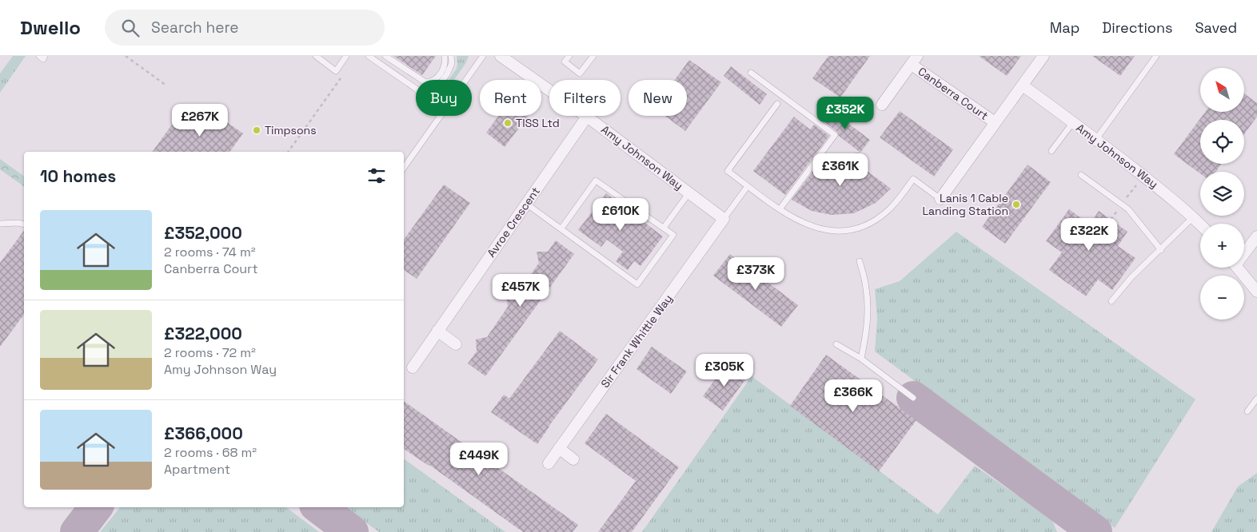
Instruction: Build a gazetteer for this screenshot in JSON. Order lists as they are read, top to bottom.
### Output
{
  "streets": {
    "street": [
      "Canberra Court",
      "Amy Johnson Way",
      "Avroe Crescent",
      "Sir Frank Whittle Way"
    ]
  },
  "crossings": [
    ["Amy Johnson Way", "Avroe Crescent"],
    ["Amy Johnson Way", "Sir Frank Whittle Way"]
  ],
  "places": ["TISS Ltd", "Timpsons", "Lanis 1 Cable Landing Station"],
  "north": "top left",
  "page": {
    "header": "Dwello",
    "search": "Search here",
    "nav": ["Map", "Directions", "Saved"],
    "map_buttons": ["+", "−"],
    "chip": [
      "Buy",
      "Rent",
      "Filters",
      "New"
    ],
    "price": [
      "£352K",
      "£267K",
      "£361K",
      "£610K",
      "£322K",
      "£373K",
      "£457K",
      "£305K",
      "£366K",
      "£449K"
    ],
    "heading": "10 homes",
    "list": [
      {
        "name": "£352,000",
        "note": "2 rooms · 74 m² · Canberra Court"
      },
      {
        "name": "£322,000",
        "note": "2 rooms · 72 m² · Amy Johnson Way"
      },
      {
        "name": "£366,000",
        "note": "2 rooms · 68 m² · Apartment"
      }
    ]
  }
}
